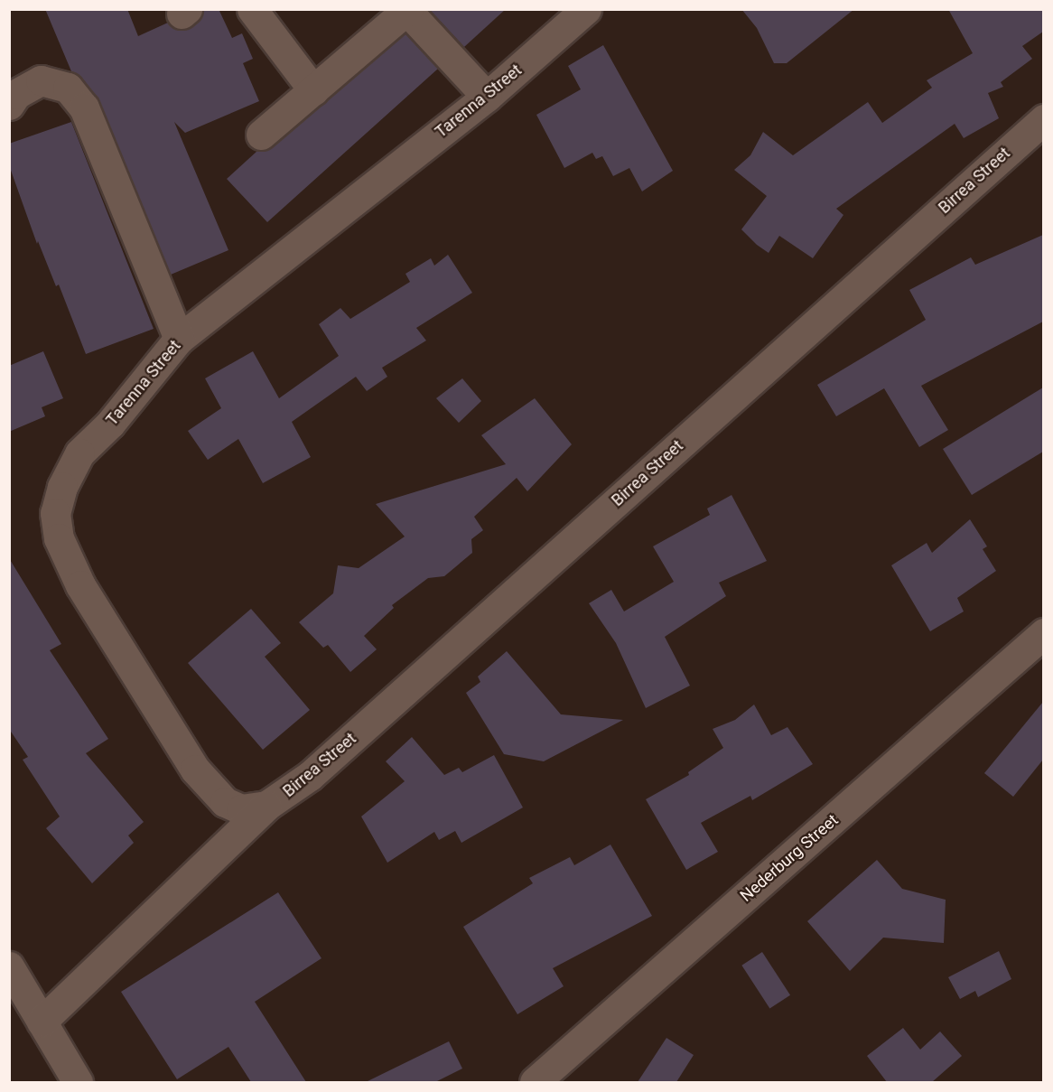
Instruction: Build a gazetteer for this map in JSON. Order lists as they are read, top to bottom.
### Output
{
  "streets": {
    "street": ["Tarenna Street", "Birrea Street", "Nederburg Street"]
  },
  "crossings": [
    ["Tarenna Street", "Birrea Street"]
  ]
}
